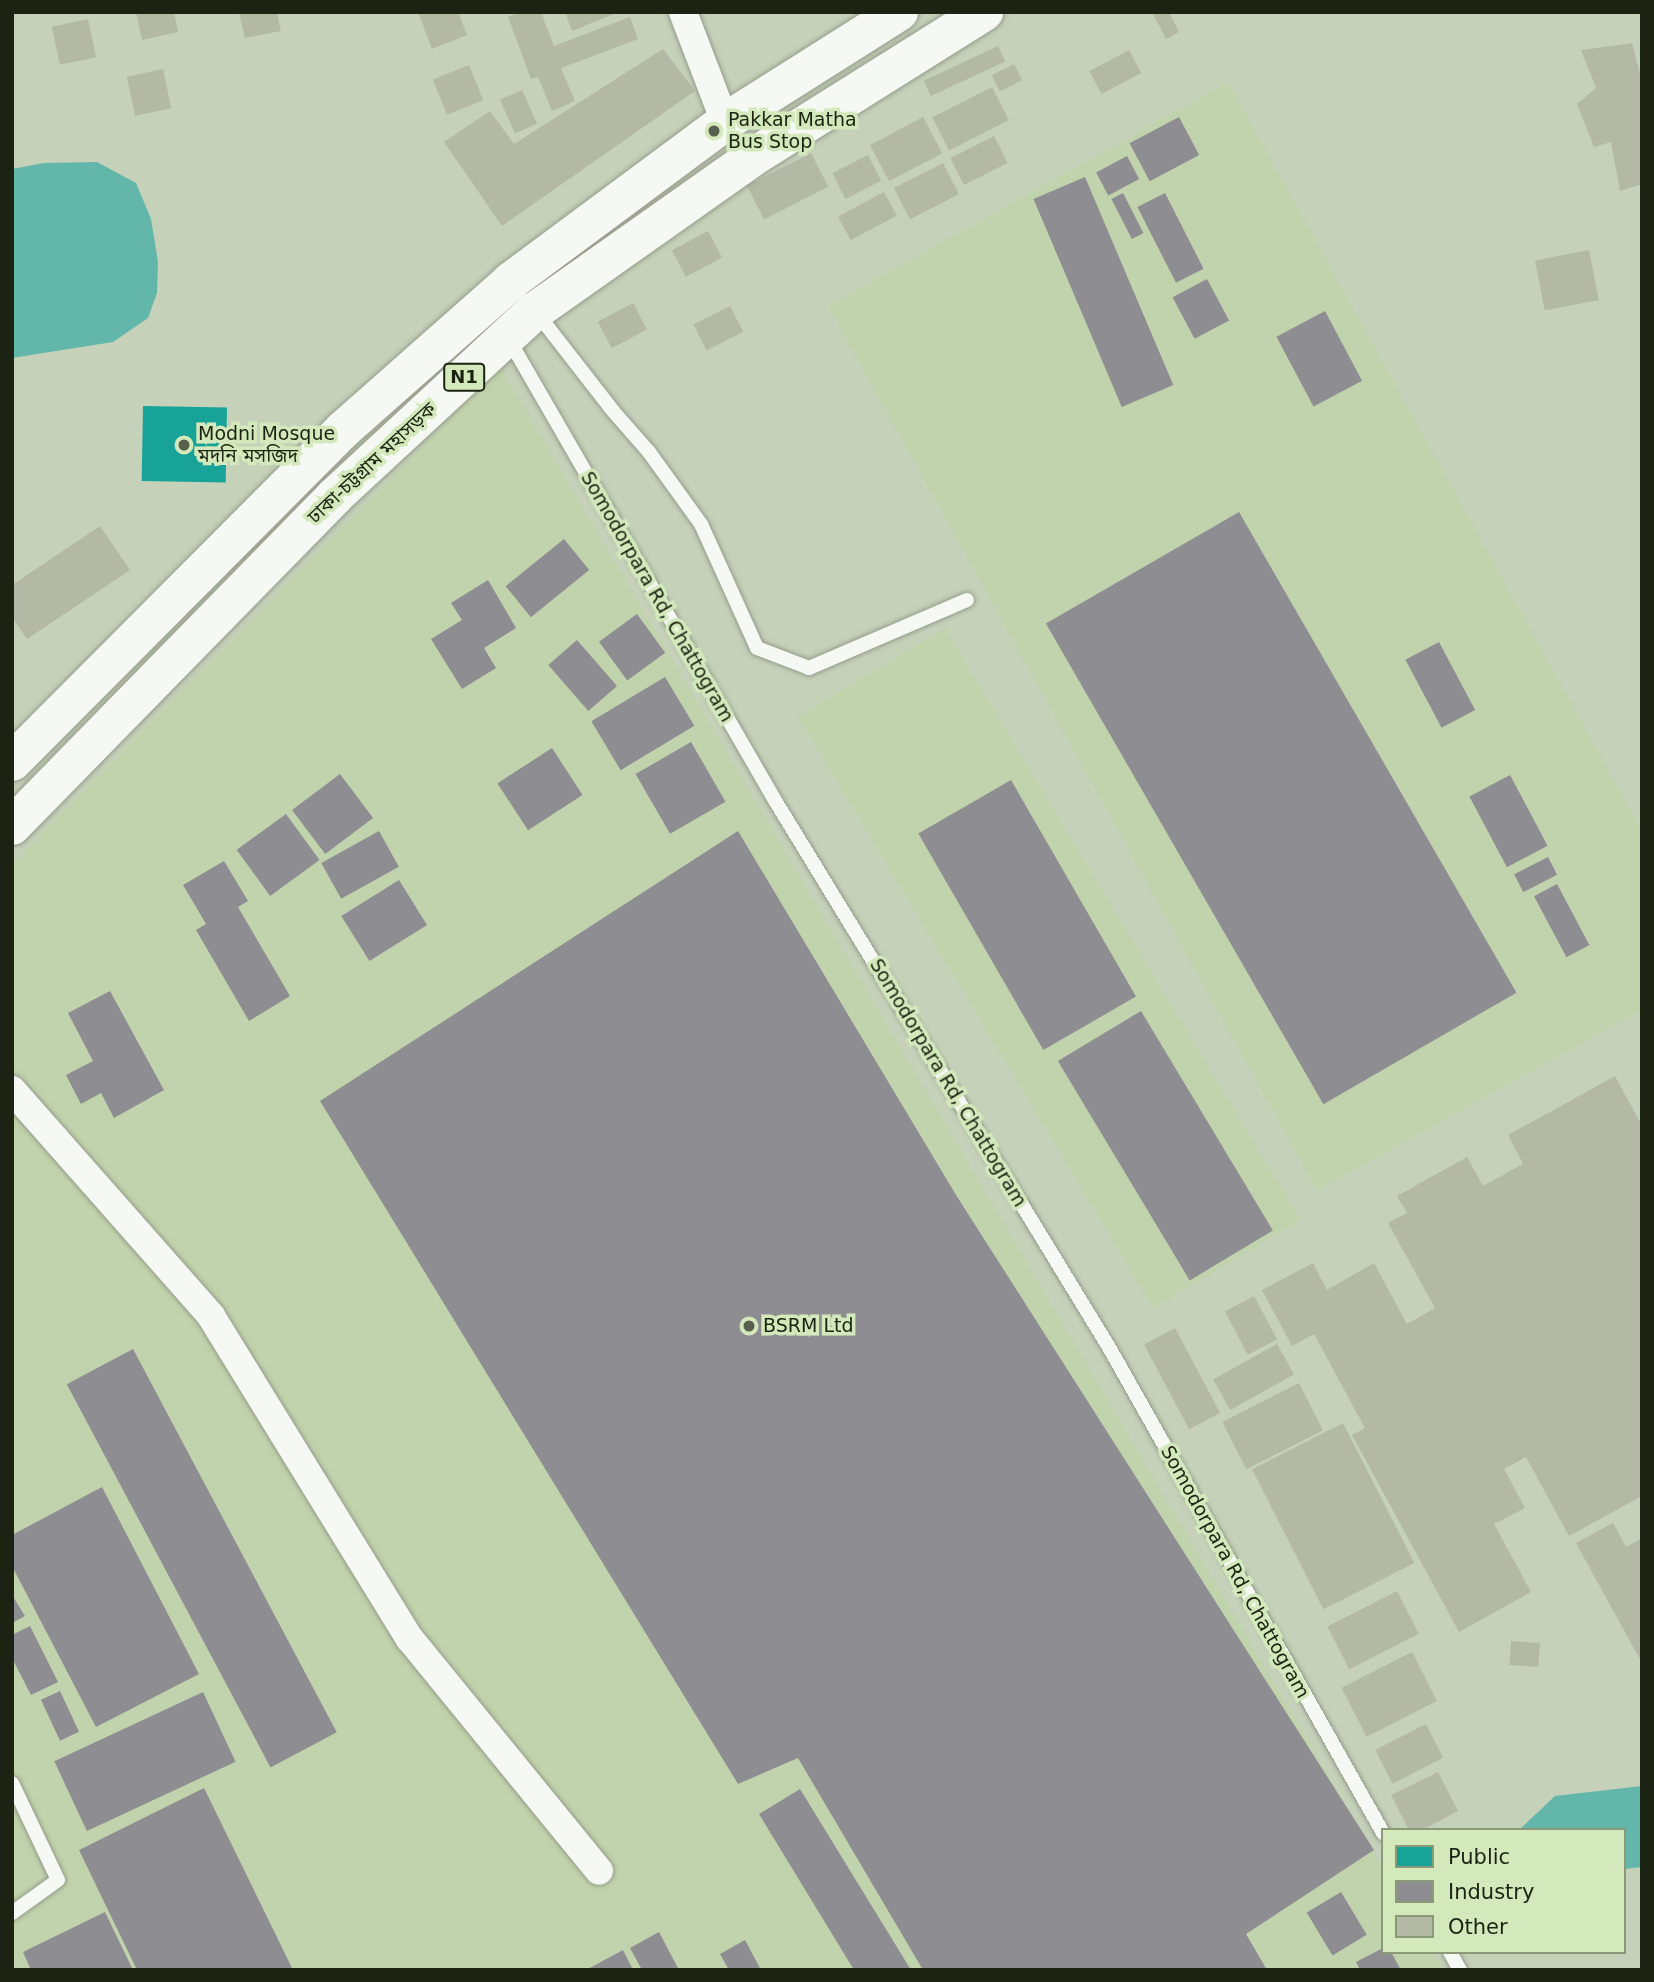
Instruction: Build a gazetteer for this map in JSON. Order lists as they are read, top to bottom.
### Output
{
  "streets": {
    "highway": ["N1", "ঢাকা-চট্টগ্রাম মহাসড়ক"],
    "lane": ["Somodorpara Rd, Chattogram"]
  },
  "crossings": [
    ["ঢাকা-চট্টগ্রাম মহাসড়ক", "Somodorpara Rd, Chattogram"]
  ],
  "places": ["Pakkar Matha Bus Stop", "Modni Mosque মদনি মসজিদ", "BSRM Ltd"],
  "legend": ["Public", "Industry", "Other"]
}
